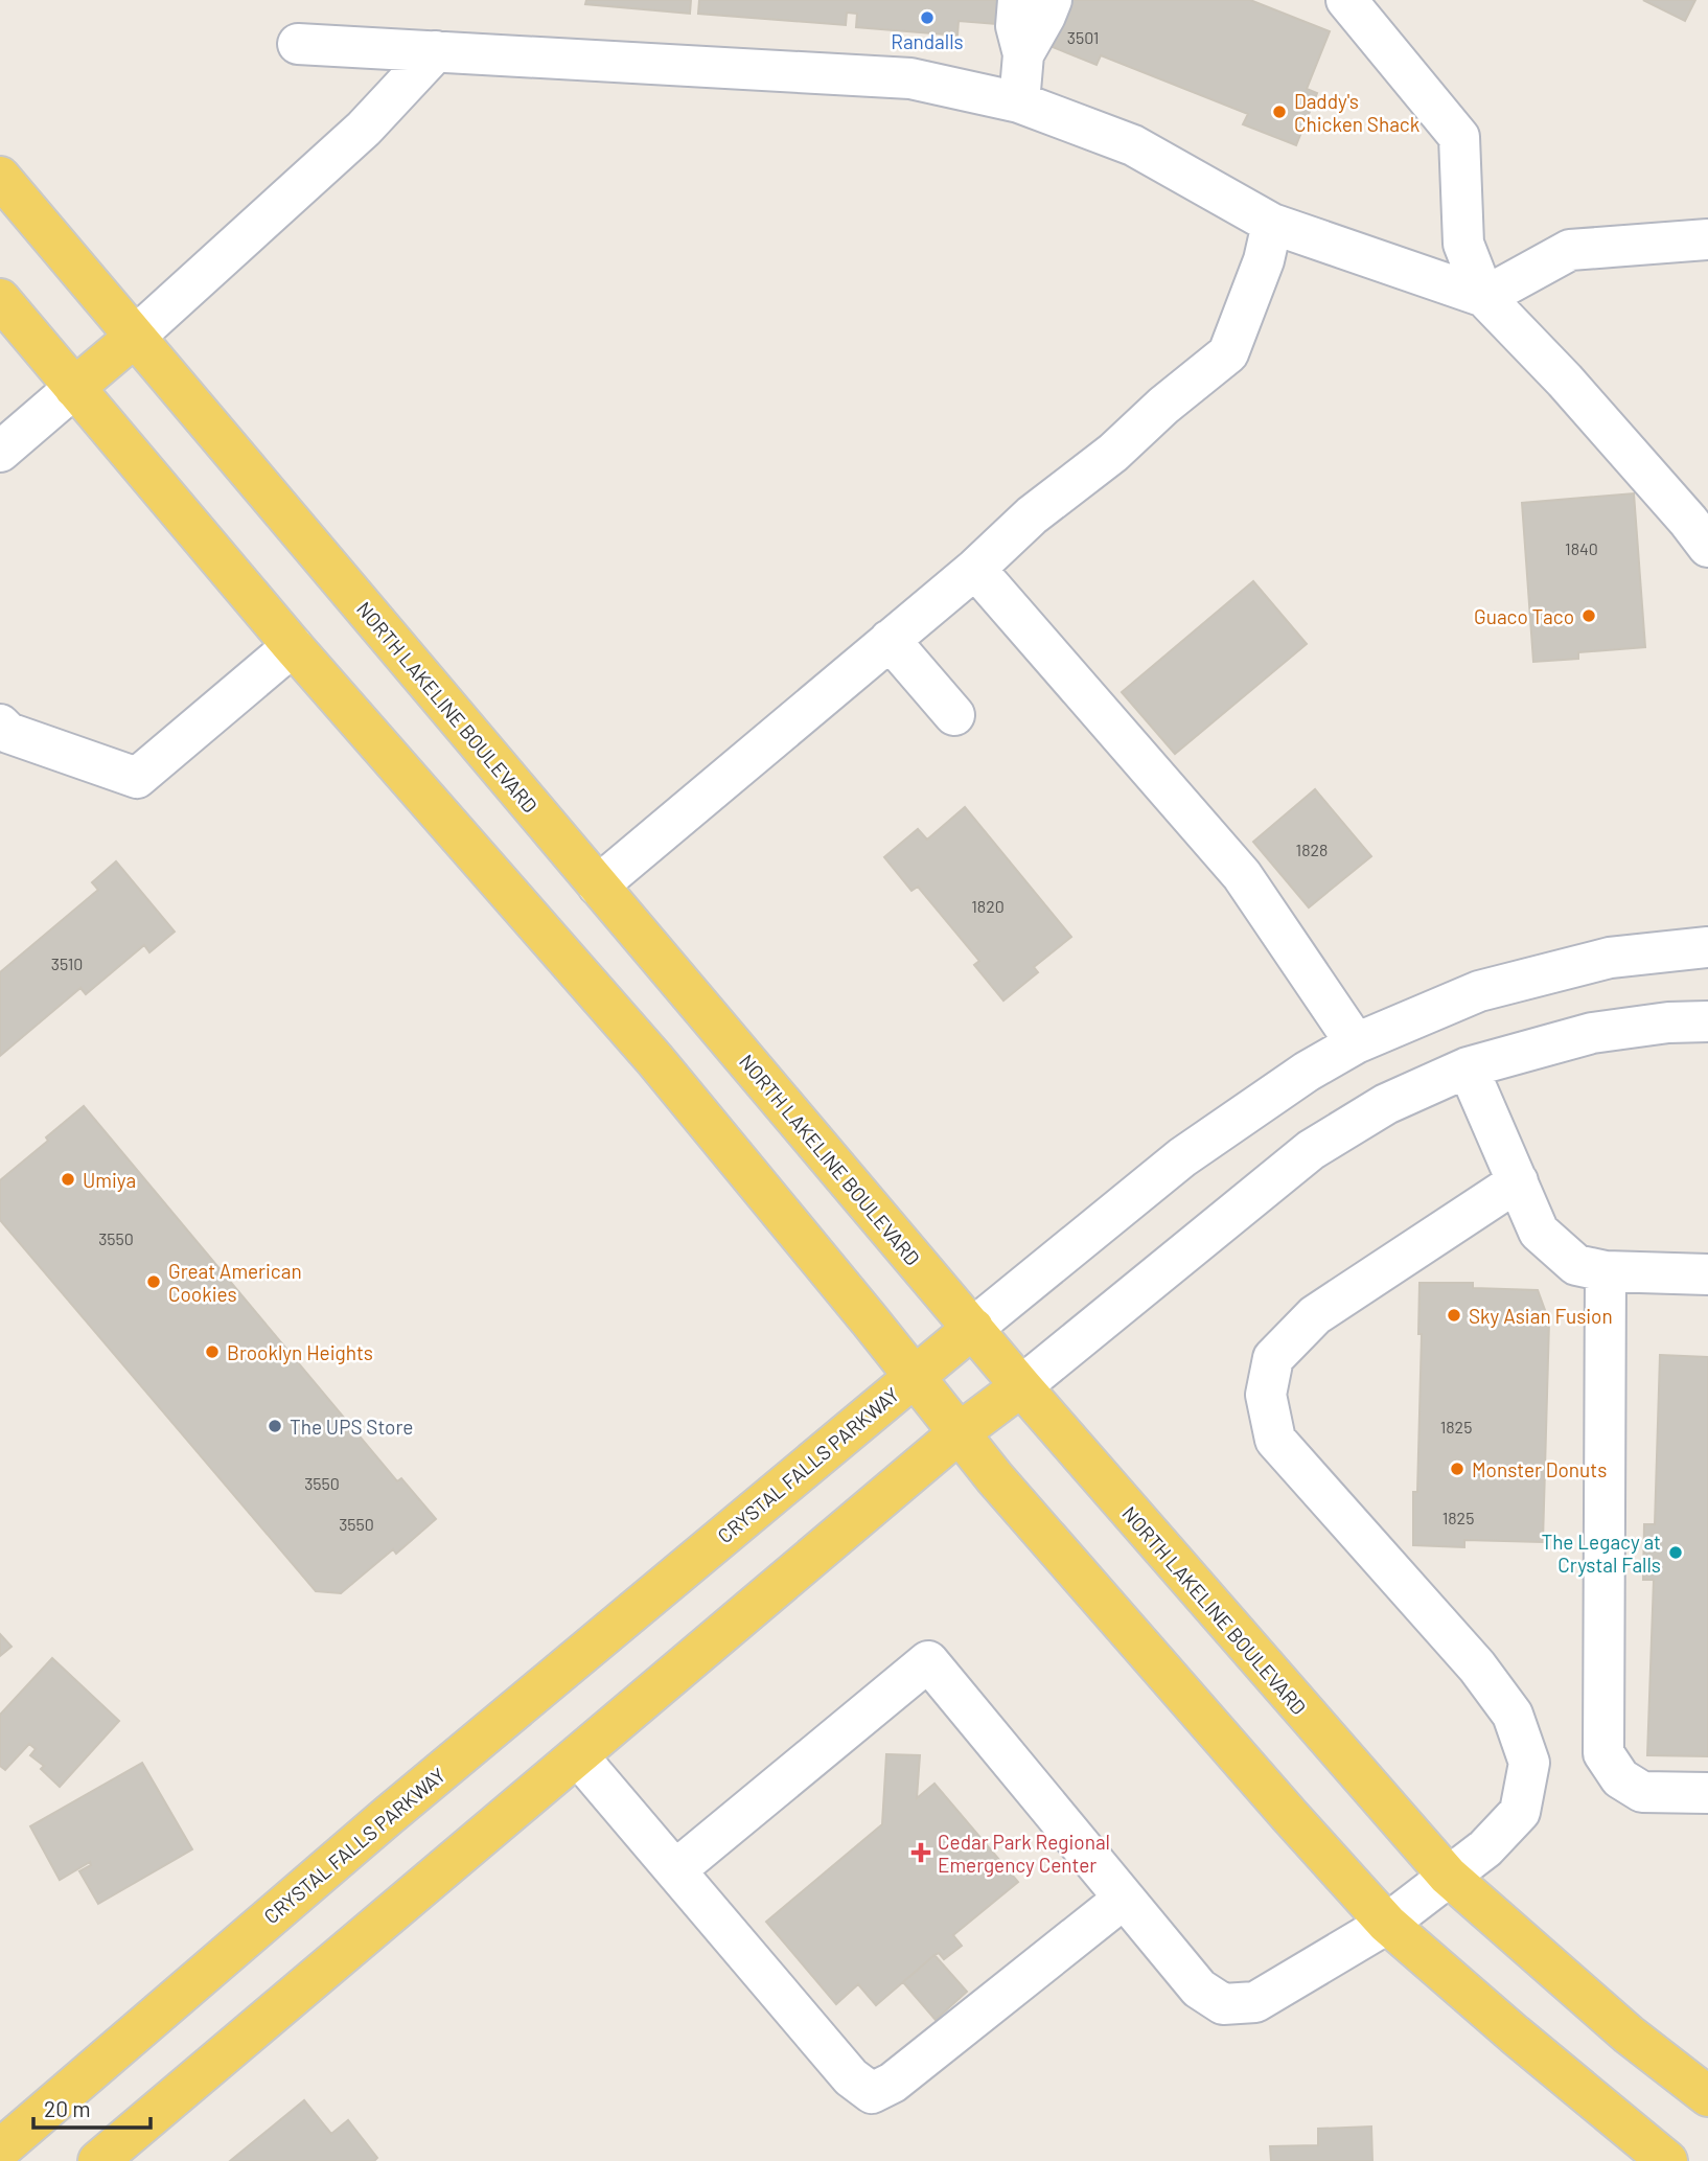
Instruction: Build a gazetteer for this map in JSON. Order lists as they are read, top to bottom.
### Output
{
  "streets": {
    "main road": ["NORTH LAKELINE BOULEVARD", "CRYSTAL FALLS PARKWAY"]
  },
  "crossings": [
    ["NORTH LAKELINE BOULEVARD", "CRYSTAL FALLS PARKWAY"]
  ],
  "places": {
    "other": [
      "Randalls",
      "Daddy's Chicken Shack",
      "Guaco Taco",
      "Umiya",
      "Great American Cookies",
      "Sky Asian Fusion",
      "Brooklyn Heights",
      "The UPS Store",
      "Monster Donuts",
      "The Legacy at Crystal Falls"
    ],
    "health": ["Cedar Park Regional Emergency Center"]
  },
  "house_numbers": [
    "3501",
    "1840",
    "1828",
    "1820",
    "3510",
    "3550",
    "1825",
    "3550",
    "1825",
    "3550"
  ],
  "scale_bar": "20 m"
}
